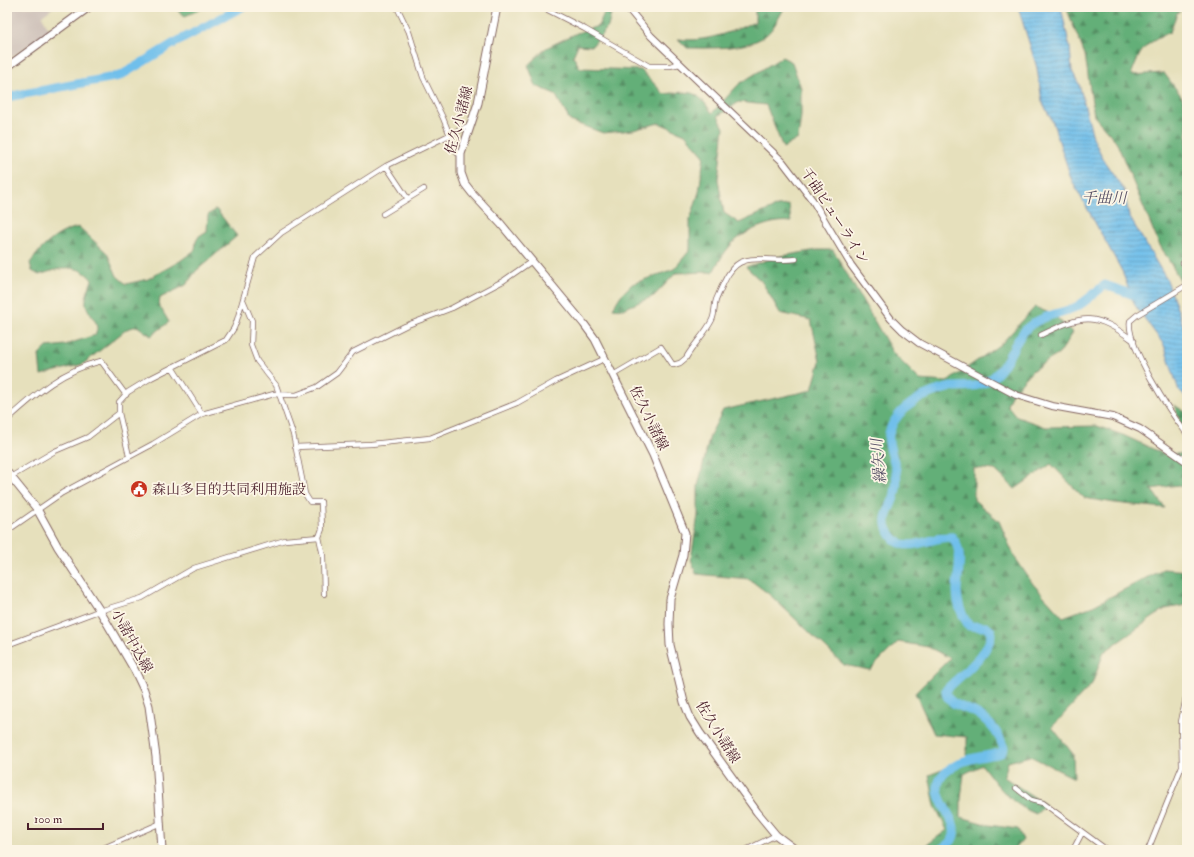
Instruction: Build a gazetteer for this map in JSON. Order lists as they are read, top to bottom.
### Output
{
  "streets": {
    "main road": ["佐久小諸線", "小諸中込線"],
    "street": ["千曲ビューライン"]
  },
  "water": ["千曲川", "繰矢川"],
  "places": {
    "public building": ["森山多目的共同利用施設"]
  },
  "scale_bar": "100 m"
}
